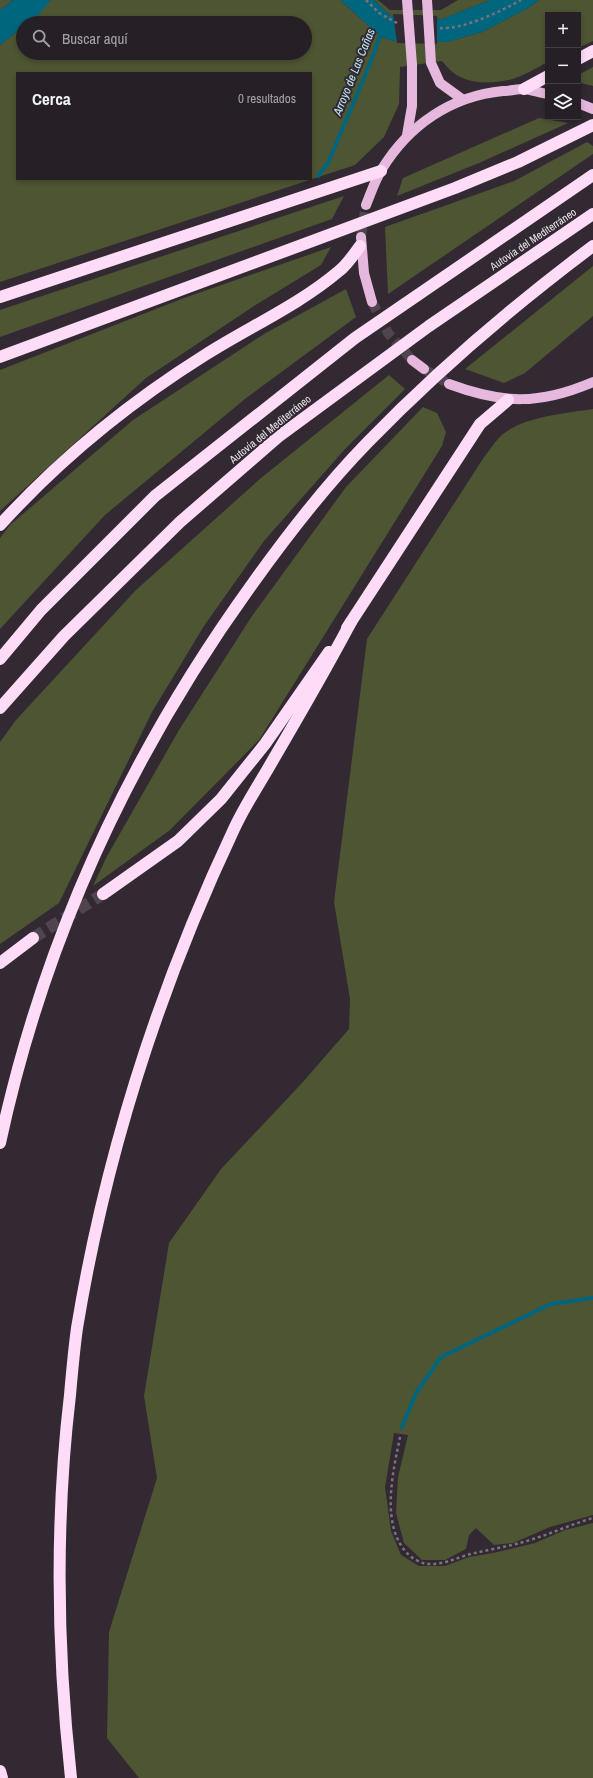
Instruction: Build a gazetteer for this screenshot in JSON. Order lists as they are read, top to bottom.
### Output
{
  "streets": {
    "highway": ["Autovía del Mediterráneo"]
  },
  "water": ["Arroyo de Las Cañas"],
  "page": {
    "map_buttons": ["+", "−"],
    "search": "Buscar aquí",
    "heading": ["Cerca", "0 resultados"]
  }
}
